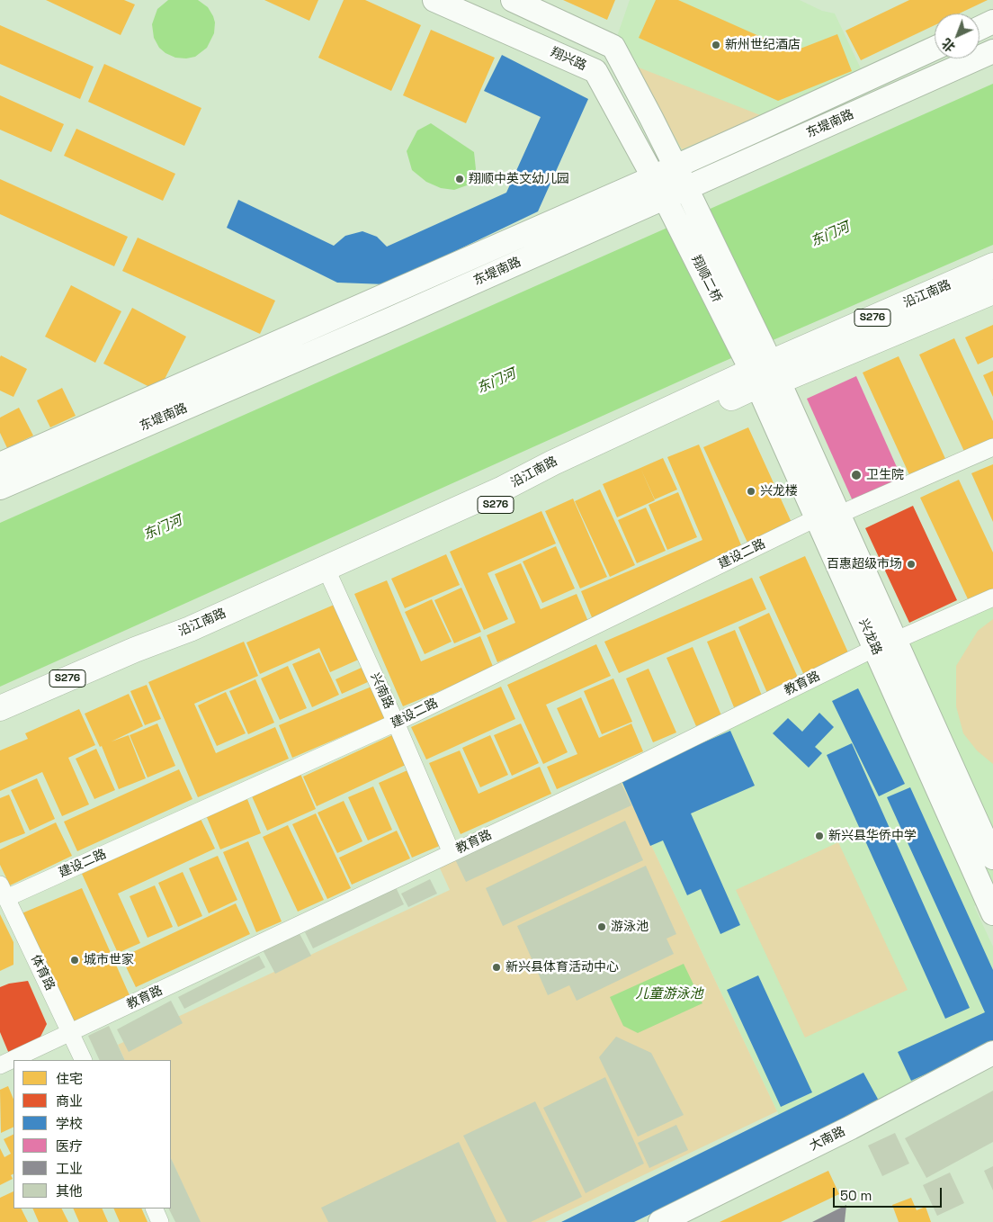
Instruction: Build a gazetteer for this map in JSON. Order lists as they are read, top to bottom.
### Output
{
  "streets": {
    "main road": [
      "翔兴路",
      "东堤南路",
      "翔顺二桥",
      "沿江南路",
      "S276",
      "兴龙路",
      "大南路"
    ],
    "street": [
      "建设二路",
      "教育路",
      "兴南路",
      "体育路"
    ]
  },
  "crossings": [
    ["翔兴路", "东堤南路"],
    ["翔兴路", "翔顺二桥"],
    ["东堤南路", "翔顺二桥"],
    ["翔顺二桥", "沿江南路"],
    ["翔顺二桥", "兴龙路"],
    ["沿江南路", "兴龙路"],
    ["沿江南路", "兴南路"],
    ["建设二路", "兴龙路"],
    ["建设二路", "兴南路"],
    ["建设二路", "体育路"],
    ["兴龙路", "教育路"],
    ["教育路", "兴南路"],
    ["教育路", "体育路"]
  ],
  "water": ["东门河", "儿童游泳池"],
  "places": [
    "新州世纪酒店",
    "翔顺中英文幼儿园",
    "卫生院",
    "兴龙楼",
    "百惠超级市场",
    "新兴县华侨中学",
    "游泳池",
    "城市世家",
    "新兴县体育活动中心"
  ],
  "legend": [
    "住宅",
    "商业",
    "学校",
    "医疗",
    "工业",
    "其他"
  ],
  "scale_bar": "50 m",
  "north": "bottom left"
}
